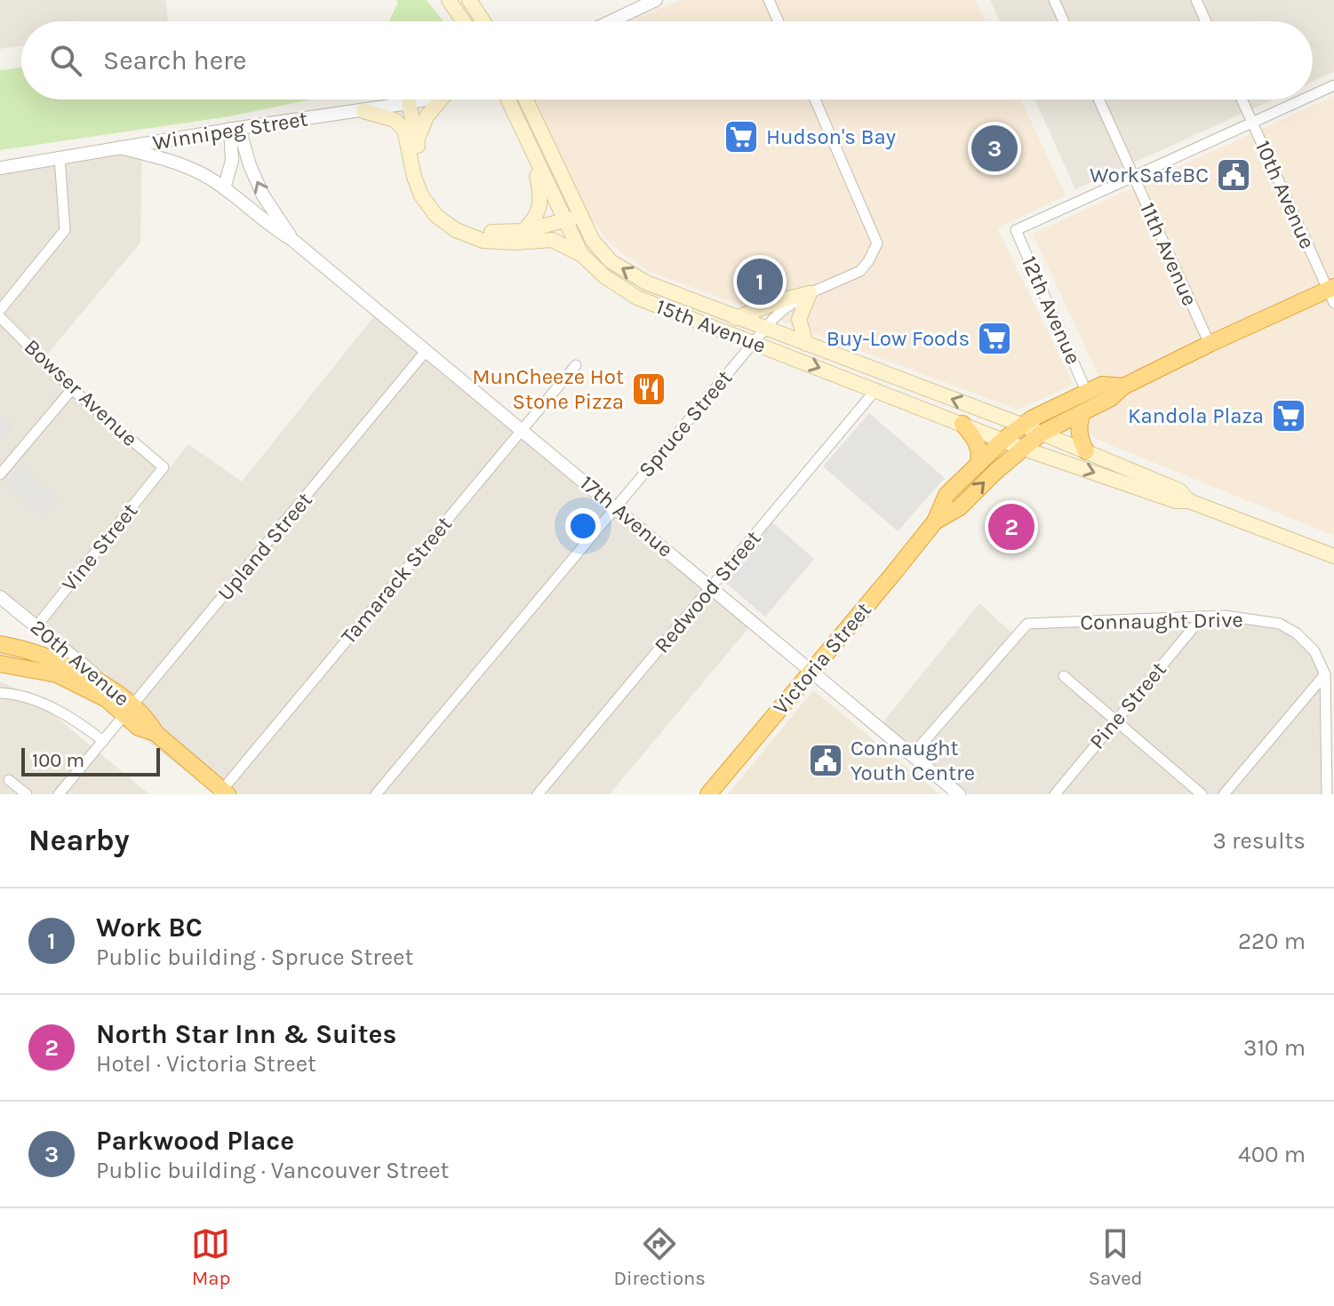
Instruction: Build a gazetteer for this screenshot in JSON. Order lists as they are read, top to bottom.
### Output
{
  "streets": {
    "highway": ["Victoria Street", "20th Avenue"],
    "main road": ["15th Avenue"],
    "street": [
      "Winnipeg Street",
      "10th Avenue",
      "11th Avenue",
      "12th Avenue",
      "Bowser Avenue",
      "Spruce Street",
      "17th Avenue",
      "Upland Street",
      "Vine Street",
      "Tamarack Street",
      "Redwood Street",
      "Connaught Drive",
      "Pine Street"
    ]
  },
  "crossings": [
    ["Winnipeg Street", "17th Avenue"],
    ["10th Avenue", "Victoria Street"],
    ["11th Avenue", "12th Avenue"],
    ["11th Avenue", "Victoria Street"],
    ["12th Avenue", "Victoria Street"],
    ["15th Avenue", "Spruce Street"],
    ["15th Avenue", "Redwood Street"],
    ["15th Avenue", "Victoria Street"],
    ["Bowser Avenue", "Vine Street"],
    ["Spruce Street", "17th Avenue"],
    ["17th Avenue", "Upland Street"],
    ["17th Avenue", "Tamarack Street"],
    ["17th Avenue", "Redwood Street"],
    ["17th Avenue", "Connaught Drive"],
    ["17th Avenue", "Victoria Street"],
    ["Upland Street", "20th Avenue"],
    ["Vine Street", "20th Avenue"],
    ["Tamarack Street", "20th Avenue"],
    ["Connaught Drive", "Pine Street"]
  ],
  "places": {
    "supermarket": ["Hudson's Bay", "Buy-Low Foods", "Kandola Plaza"],
    "public building": ["WorkSafeBC", "Connaught Youth Centre"],
    "restaurant": ["MunCheeze Hot Stone Pizza"]
  },
  "scale_bar": "100 m",
  "page": {
    "search": "Search here",
    "pins": ["3", "1", "2"],
    "scale": "100 m",
    "heading": ["Nearby", "3 results"],
    "list": [
      {
        "mark": "1",
        "name": "Work BC",
        "note": "Public building · Spruce Street",
        "value": "220 m"
      },
      {
        "mark": "2",
        "name": "North Star Inn & Suites",
        "note": "Hotel · Victoria Street",
        "value": "310 m"
      },
      {
        "mark": "3",
        "name": "Parkwood Place",
        "note": "Public building · Vancouver Street",
        "value": "400 m"
      }
    ],
    "nav": ["Map", "Directions", "Saved"]
  }
}
